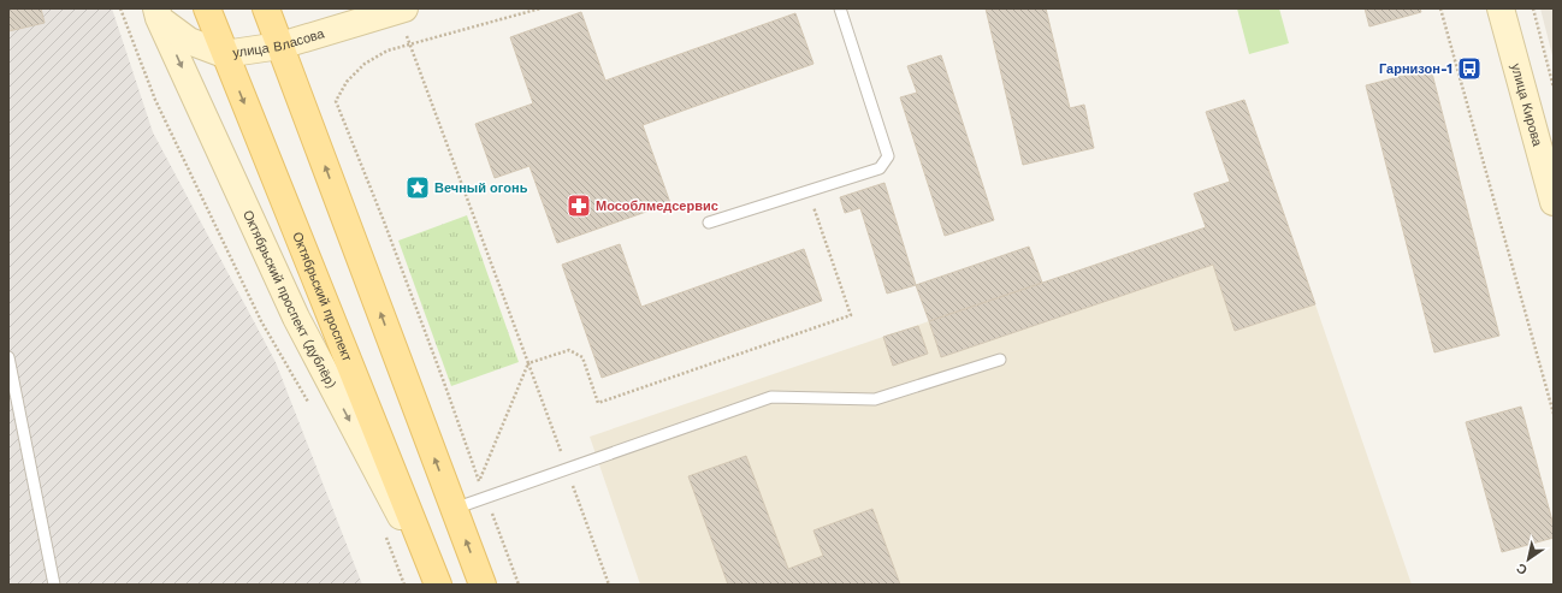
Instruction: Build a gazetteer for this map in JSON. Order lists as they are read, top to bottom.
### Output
{
  "streets": {
    "main road": [
      "улица Власова",
      "улица Кирова",
      "Октябрьский проспект",
      "Октябрьский проспект (дублёр)"
    ]
  },
  "crossings": [
    ["улица Власова", "Октябрьский проспект"],
    ["улица Власова", "Октябрьский проспект (дублёр)"],
    ["Октябрьский проспект", "Октябрьский проспект (дублёр)"]
  ],
  "places": {
    "bus stop": ["Гарнизон-1"],
    "place": ["Вечный огонь"],
    "pharmacy": ["Мособлмедсервис"]
  },
  "north": "bottom left"
}
